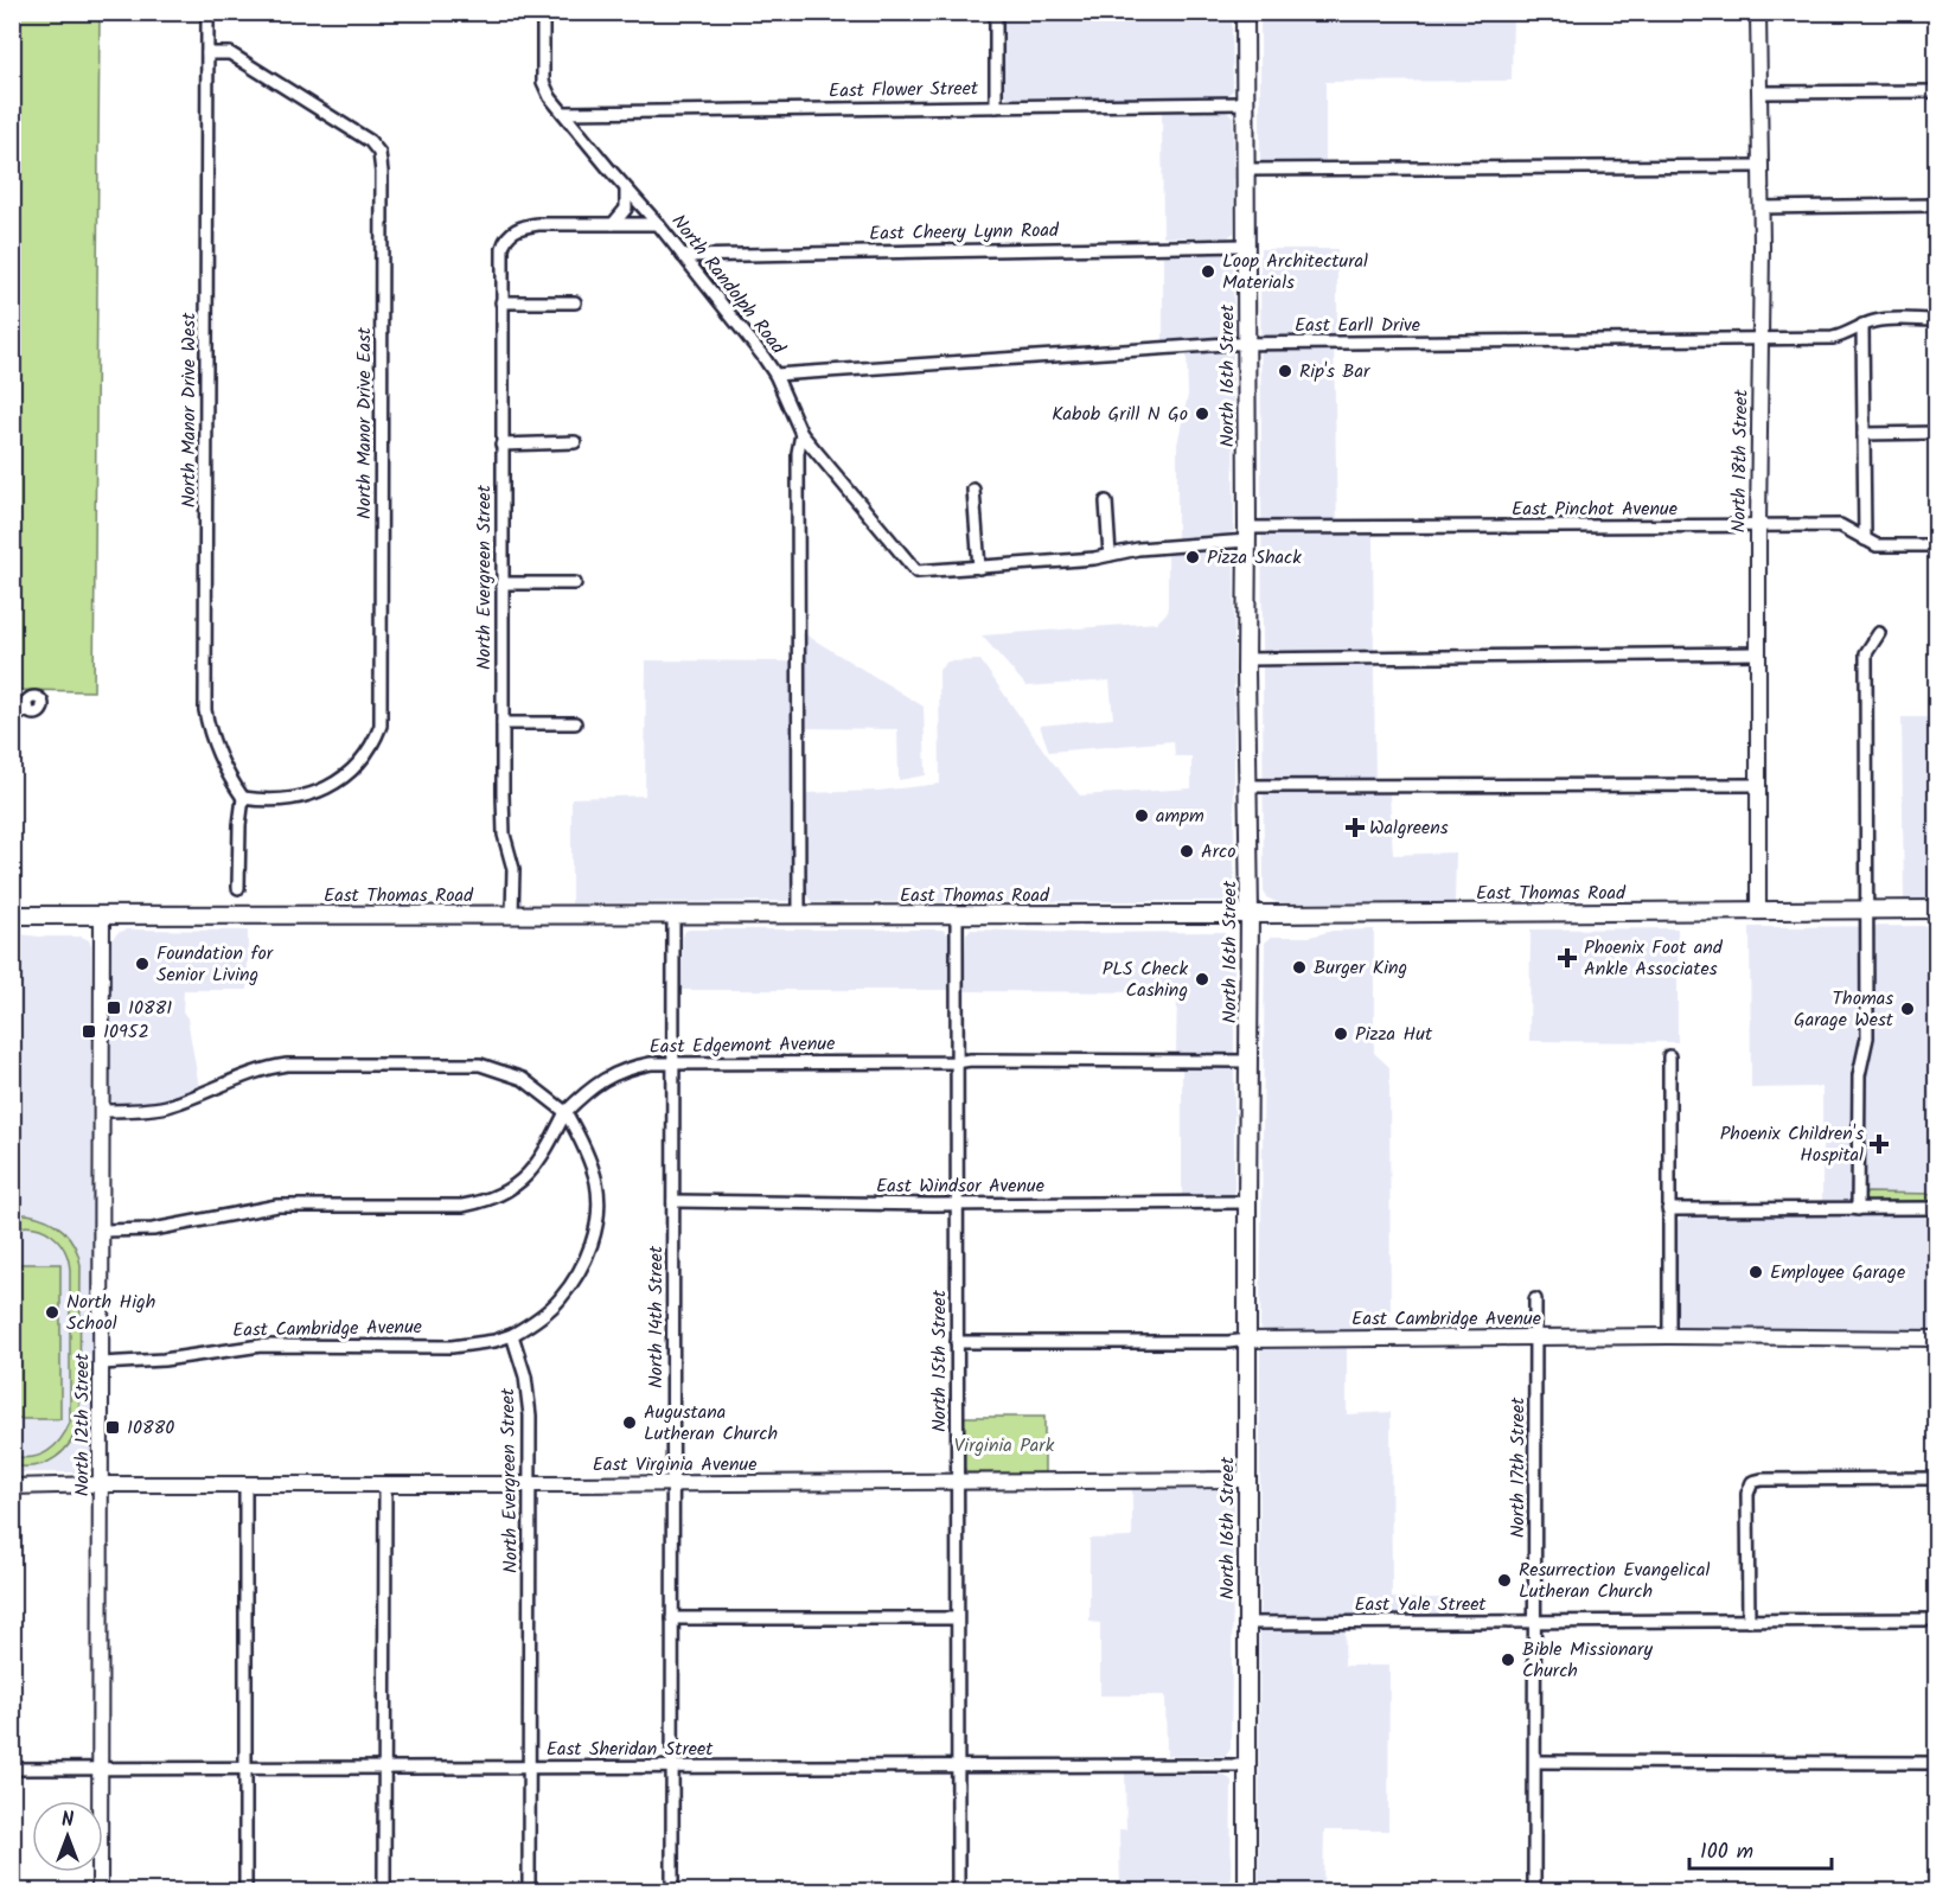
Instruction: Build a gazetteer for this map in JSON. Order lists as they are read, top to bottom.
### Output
{
  "streets": {
    "main road": ["North 16th Street", "East Thomas Road"],
    "street": [
      "East Flower Street",
      "East Cheery Lynn Road",
      "North Randolph Road",
      "East Earll Drive",
      "North Manor Drive West",
      "North Manor Drive East",
      "North 18th Street",
      "East Pinchot Avenue",
      "North Evergreen Street",
      "East Edgemont Avenue",
      "East Windsor Avenue",
      "North 14th Street",
      "East Cambridge Avenue",
      "North 15th Street",
      "North 12th Street",
      "East Virginia Avenue",
      "North 17th Street",
      "East Yale Street",
      "East Sheridan Street"
    ]
  },
  "crossings": [
    ["East Flower Street", "North Randolph Road"],
    ["East Flower Street", "North 16th Street"],
    ["East Cheery Lynn Road", "North Randolph Road"],
    ["East Cheery Lynn Road", "North 16th Street"],
    ["North Randolph Road", "East Earll Drive"],
    ["North Randolph Road", "East Pinchot Avenue"],
    ["East Earll Drive", "North 16th Street"],
    ["East Earll Drive", "North 18th Street"],
    ["North 16th Street", "East Pinchot Avenue"],
    ["North 16th Street", "East Thomas Road"],
    ["North 16th Street", "East Edgemont Avenue"],
    ["North 16th Street", "East Windsor Avenue"],
    ["North 16th Street", "East Cambridge Avenue"],
    ["North 16th Street", "East Virginia Avenue"],
    ["North 16th Street", "East Yale Street"],
    ["North 16th Street", "East Sheridan Street"],
    ["North Manor Drive West", "North Manor Drive East"],
    ["North 18th Street", "East Pinchot Avenue"],
    ["North 18th Street", "East Thomas Road"],
    ["North Evergreen Street", "East Thomas Road"],
    ["North Evergreen Street", "East Cambridge Avenue"],
    ["North Evergreen Street", "East Virginia Avenue"],
    ["North Evergreen Street", "East Sheridan Street"],
    ["East Thomas Road", "North 14th Street"],
    ["East Thomas Road", "North 15th Street"],
    ["East Thomas Road", "North 12th Street"],
    ["East Edgemont Avenue", "North 14th Street"],
    ["East Edgemont Avenue", "North 15th Street"],
    ["East Windsor Avenue", "North 14th Street"],
    ["East Windsor Avenue", "North 15th Street"],
    ["North 14th Street", "East Virginia Avenue"],
    ["North 14th Street", "East Sheridan Street"],
    ["East Cambridge Avenue", "North 15th Street"],
    ["East Cambridge Avenue", "North 12th Street"],
    ["East Cambridge Avenue", "North 17th Street"],
    ["North 15th Street", "East Virginia Avenue"],
    ["North 15th Street", "East Sheridan Street"],
    ["North 12th Street", "East Virginia Avenue"],
    ["North 12th Street", "East Sheridan Street"],
    ["North 17th Street", "East Yale Street"]
  ],
  "parks": ["Virginia Park"],
  "places": {
    "other": [
      "Loop Architectural Materials",
      "Rip's Bar",
      "Kabob Grill N Go",
      "Pizza Shack",
      "ampm",
      "Arco",
      "Foundation for Senior Living",
      "Burger King",
      "PLS Check Cashing",
      "Thomas Garage West",
      "Pizza Hut",
      "Employee Garage",
      "North High School",
      "Augustana Lutheran Church",
      "Resurrection Evangelical Lutheran Church",
      "Bible Missionary Church"
    ],
    "health": ["Walgreens", "Phoenix Foot and Ankle Associates", "Phoenix Children's Hospital"],
    "transit": ["10881", "10952", "10880"]
  },
  "scale_bar": "100 m",
  "north": "top"
}
